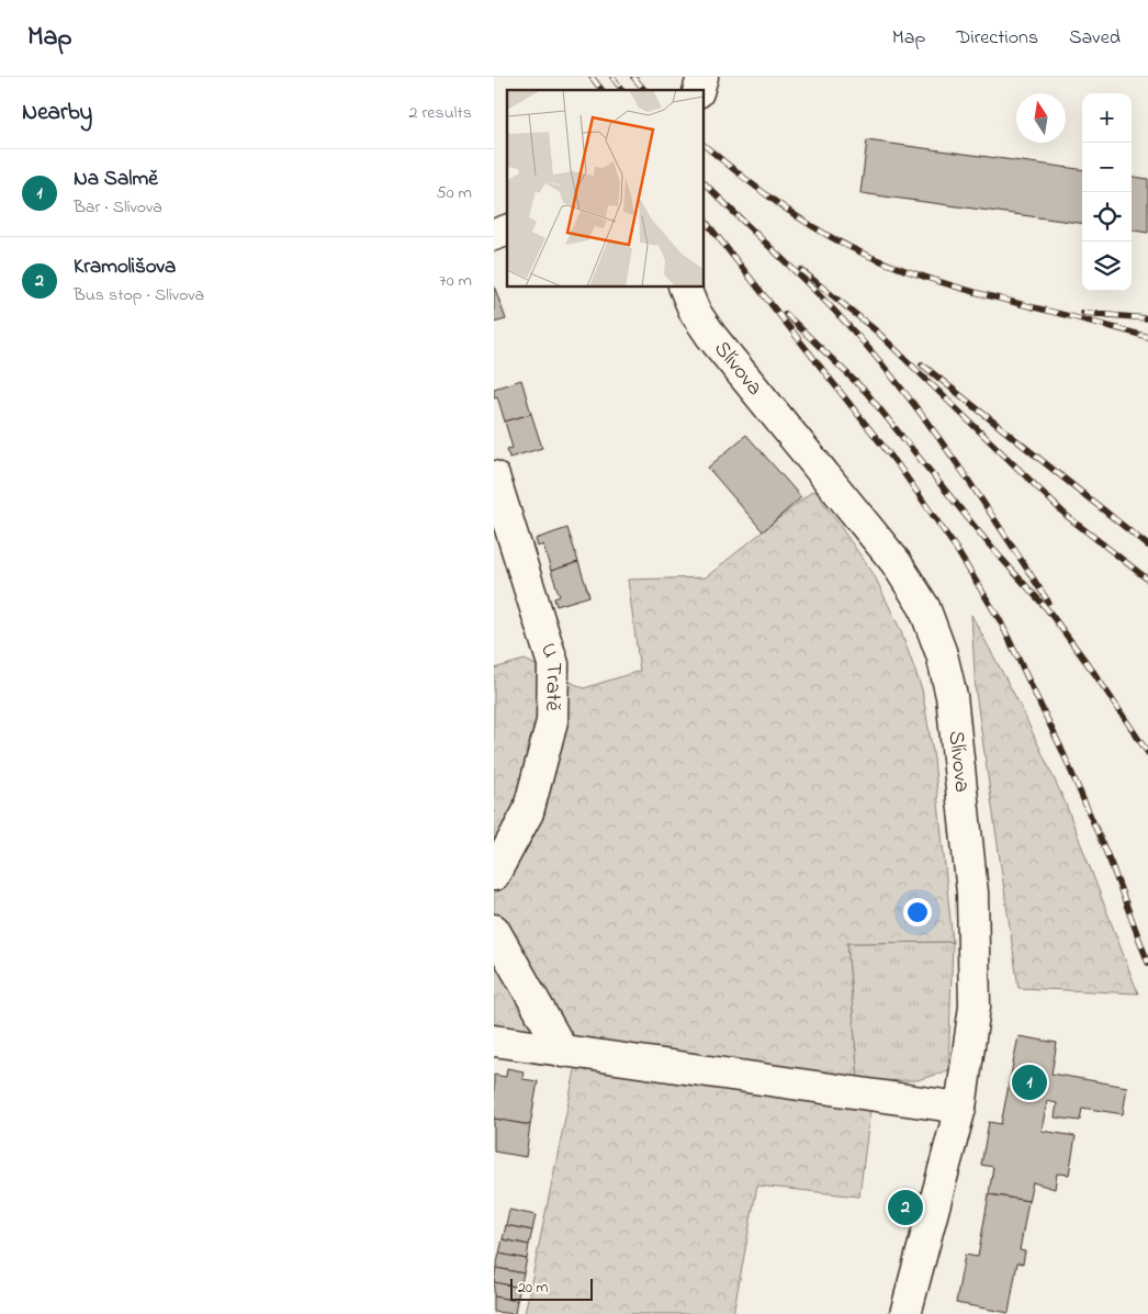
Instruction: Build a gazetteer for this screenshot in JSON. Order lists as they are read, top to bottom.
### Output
{
  "streets": {
    "street": ["Slívova", "U Tratě"]
  },
  "scale_bar": "20 m",
  "north": "top",
  "page": {
    "header": "Map",
    "nav": ["Map", "Directions", "Saved"],
    "heading": ["Nearby", "2 results"],
    "map_buttons": ["+", "−"],
    "list": [
      {
        "mark": "1",
        "name": "Na Salmě",
        "note": "Bar · Slívova",
        "value": "50 m"
      },
      {
        "mark": "2",
        "name": "Kramolišova",
        "note": "Bus stop · Slívova",
        "value": "70 m"
      }
    ],
    "pins": ["1", "2"],
    "scale": "20 m"
  }
}
